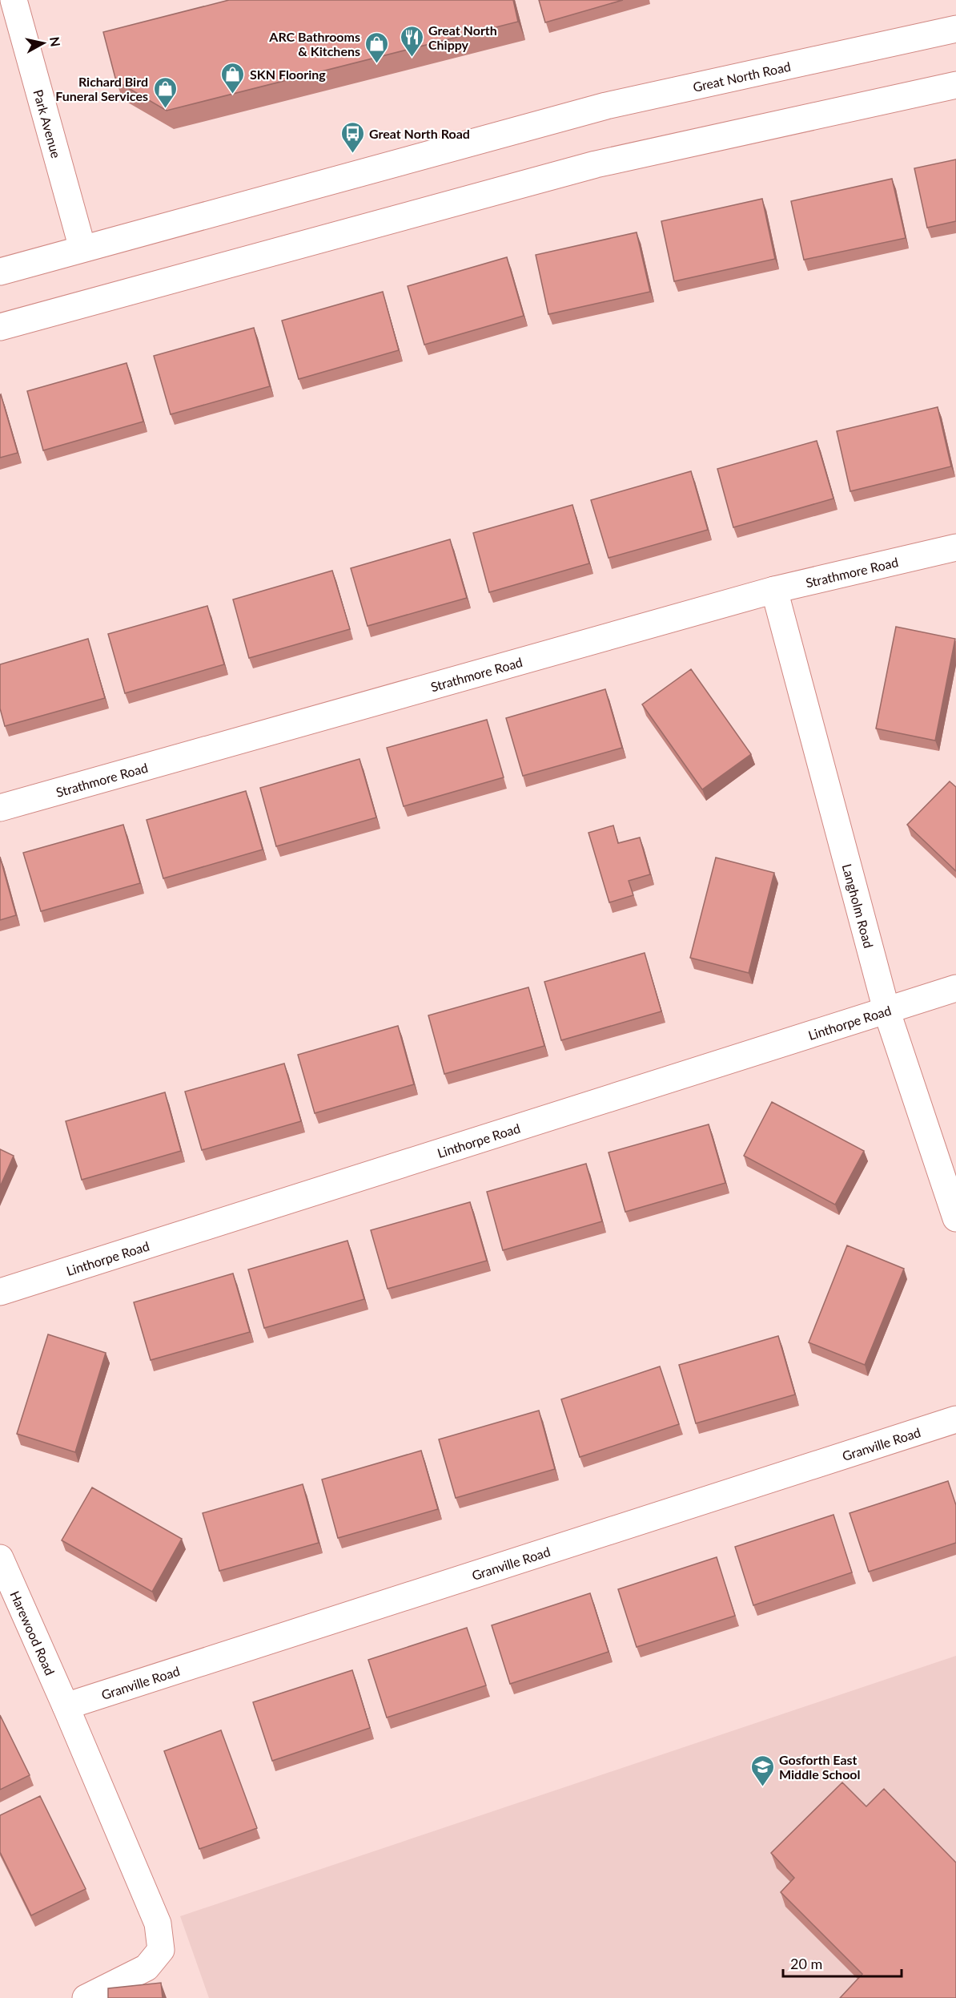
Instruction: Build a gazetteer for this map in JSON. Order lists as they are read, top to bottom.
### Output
{
  "streets": {
    "street": [
      "Great North Road",
      "Park Avenue",
      "Strathmore Road",
      "Langholm Road",
      "Linthorpe Road",
      "Granville Road",
      "Harewood Road"
    ]
  },
  "crossings": [
    ["Great North Road", "Park Avenue"],
    ["Strathmore Road", "Langholm Road"],
    ["Langholm Road", "Linthorpe Road"],
    ["Granville Road", "Harewood Road"]
  ],
  "places": {
    "restaurant": ["Great North Chippy"],
    "shop": ["ARC Bathrooms & Kitchens", "SKN Flooring", "Richard Bird Funeral Services"],
    "bus stop": ["Great North Road"],
    "school or university": ["Gosforth East Middle School"]
  },
  "scale_bar": "20 m",
  "north": "right"
}
